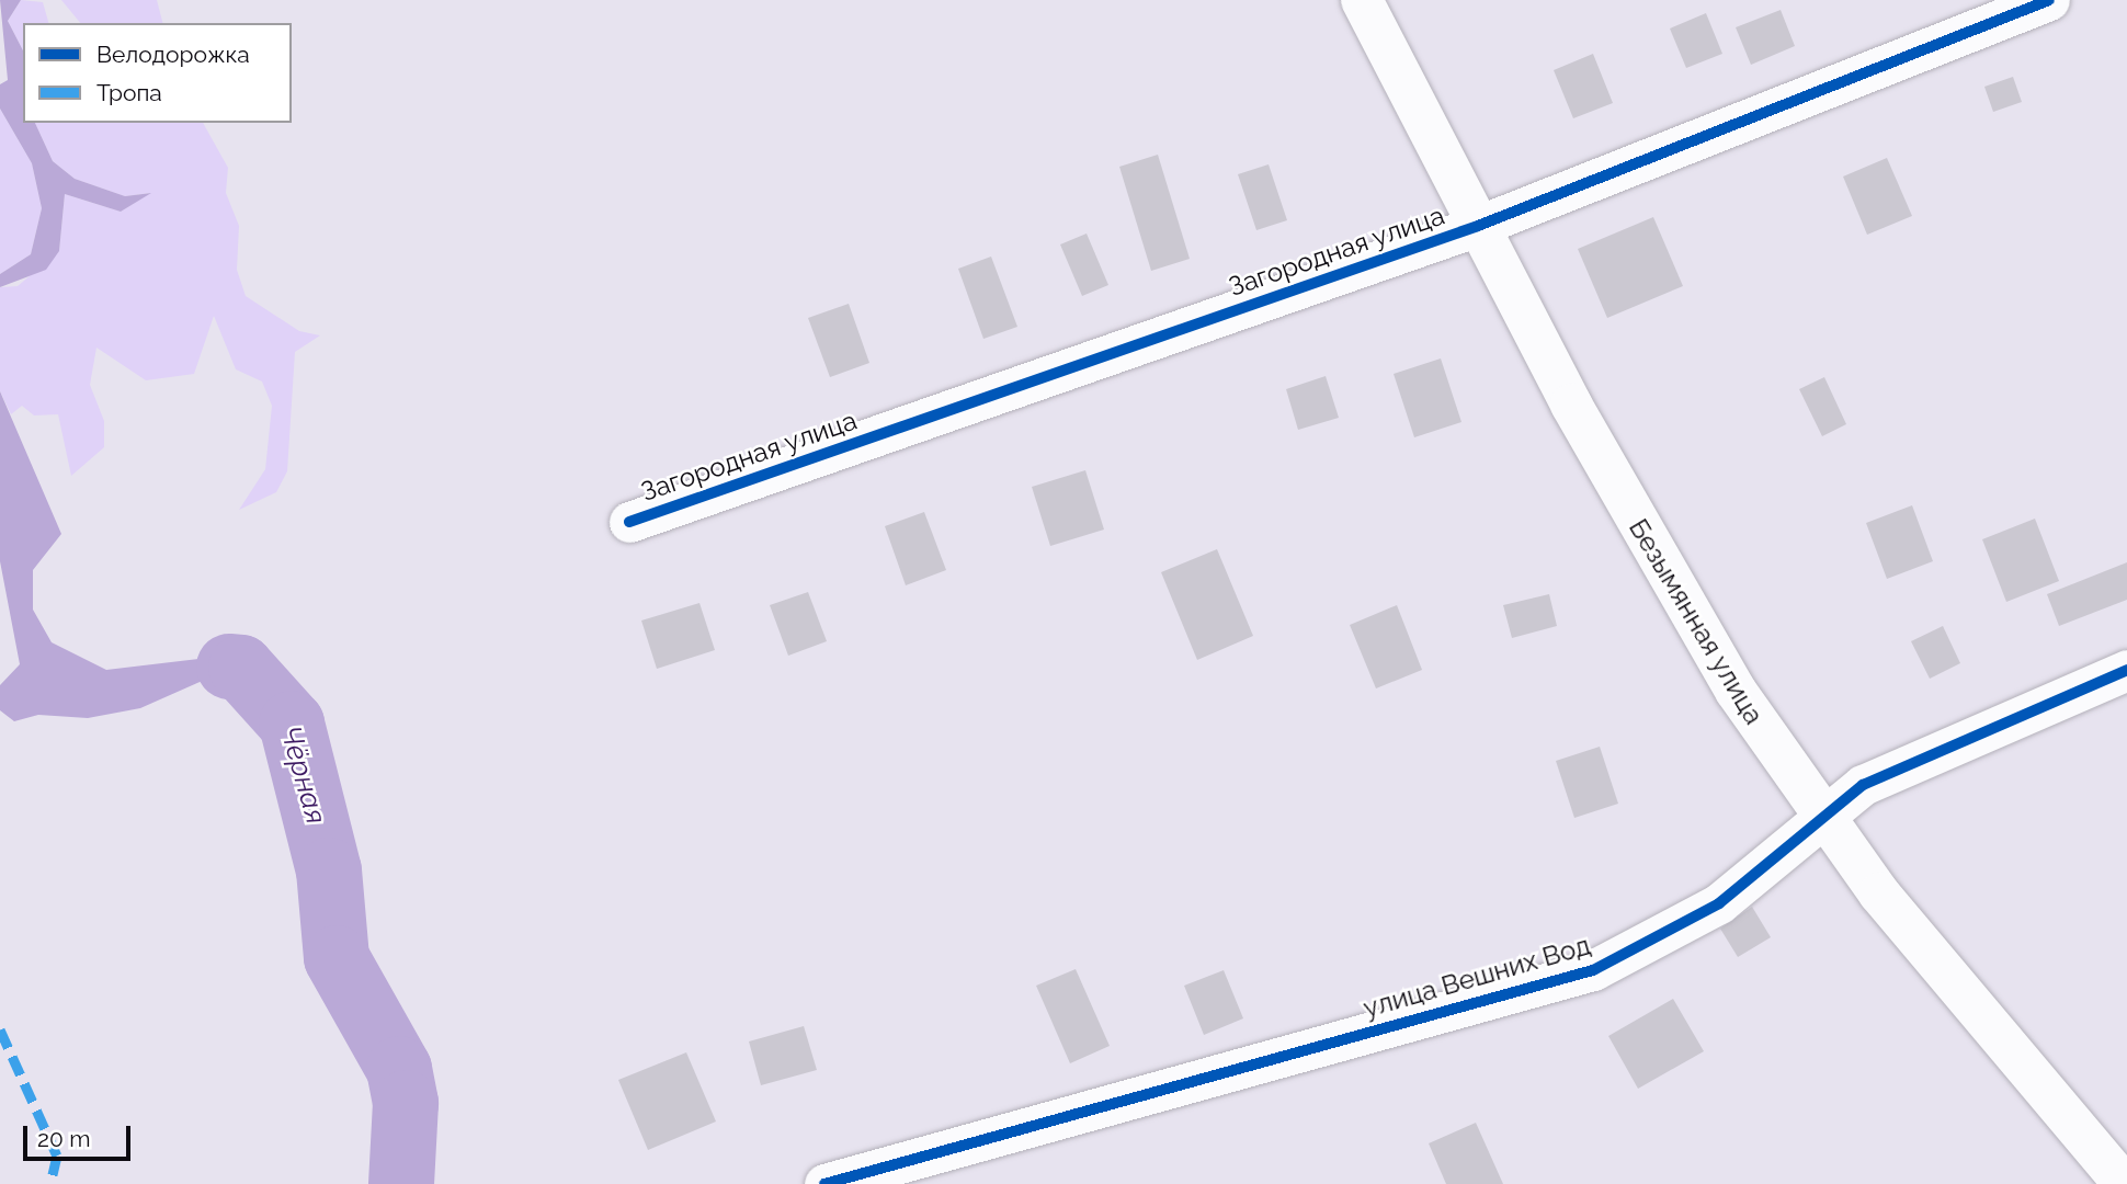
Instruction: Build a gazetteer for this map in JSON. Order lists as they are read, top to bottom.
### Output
{
  "streets": {
    "street": ["Загородная улица", "Безымянная улица", "улица Вешних Вод"]
  },
  "crossings": [
    ["Загородная улица", "Безымянная улица"],
    ["Безымянная улица", "улица Вешних Вод"]
  ],
  "water": ["Чёрная"],
  "legend": ["Велодорожка", "Тропа"],
  "scale_bar": "20 m"
}
